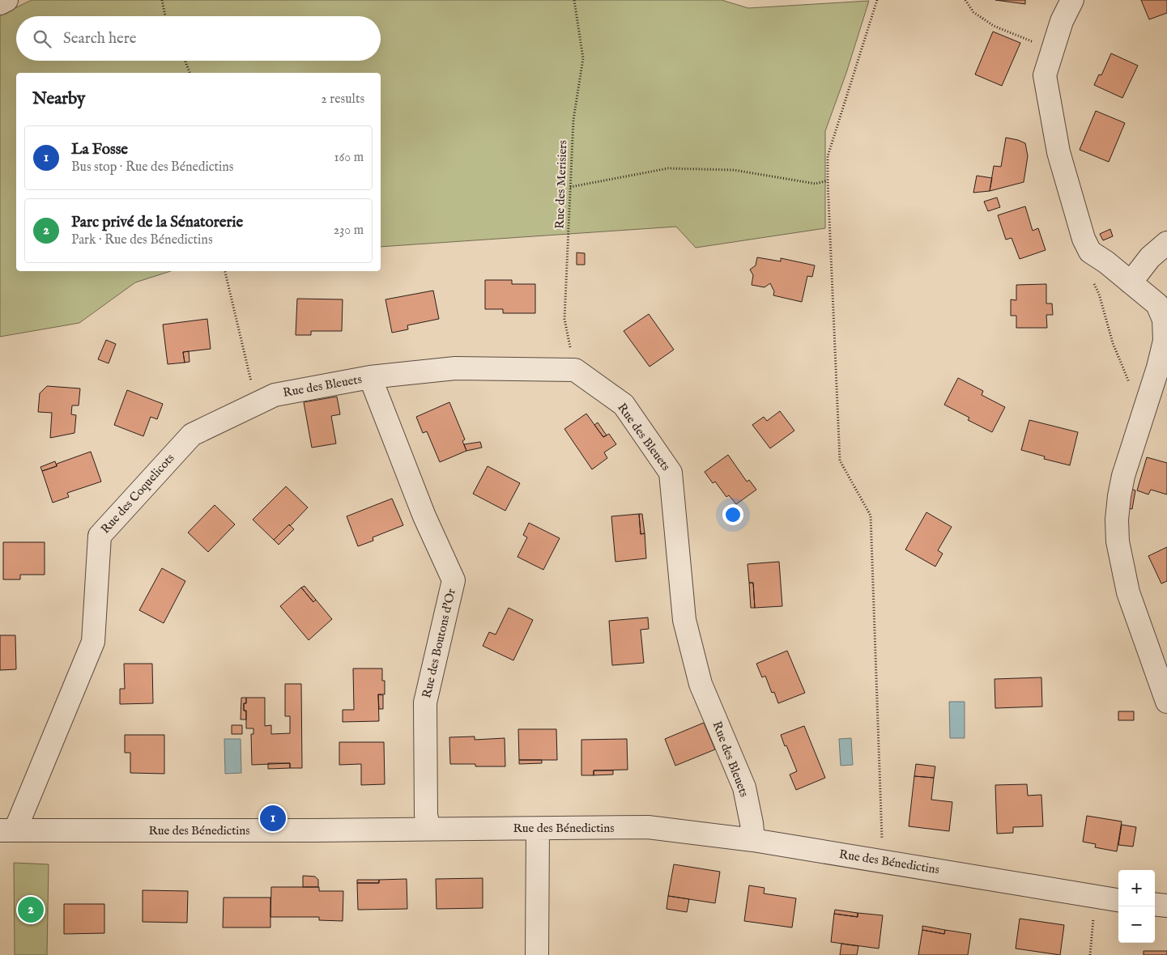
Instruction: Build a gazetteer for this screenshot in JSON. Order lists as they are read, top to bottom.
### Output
{
  "streets": {
    "street": [
      "Rue des Bleuets",
      "Rue des Coquelicots",
      "Rue des Boutons d'Or",
      "Rue des Bénedictins"
    ],
    "path": ["Rue des Merisiers"]
  },
  "crossings": [
    ["Rue des Merisiers", "Rue des Bleuets"],
    ["Rue des Bleuets", "Rue des Coquelicots"],
    ["Rue des Bleuets", "Rue des Boutons d'Or"],
    ["Rue des Bleuets", "Rue des Bénedictins"],
    ["Rue des Coquelicots", "Rue des Bénedictins"],
    ["Rue des Boutons d'Or", "Rue des Bénedictins"]
  ],
  "page": {
    "search": "Search here",
    "heading": ["Nearby", "2 results"],
    "list": [
      {
        "mark": "1",
        "name": "La Fosse",
        "note": "Bus stop · Rue des Bénedictins",
        "value": "160 m"
      },
      {
        "mark": "2",
        "name": "Parc privé de la Sénatorerie",
        "note": "Park · Rue des Bénedictins",
        "value": "230 m"
      }
    ],
    "pins": ["1", "2"],
    "map_buttons": ["+", "−"]
  }
}
